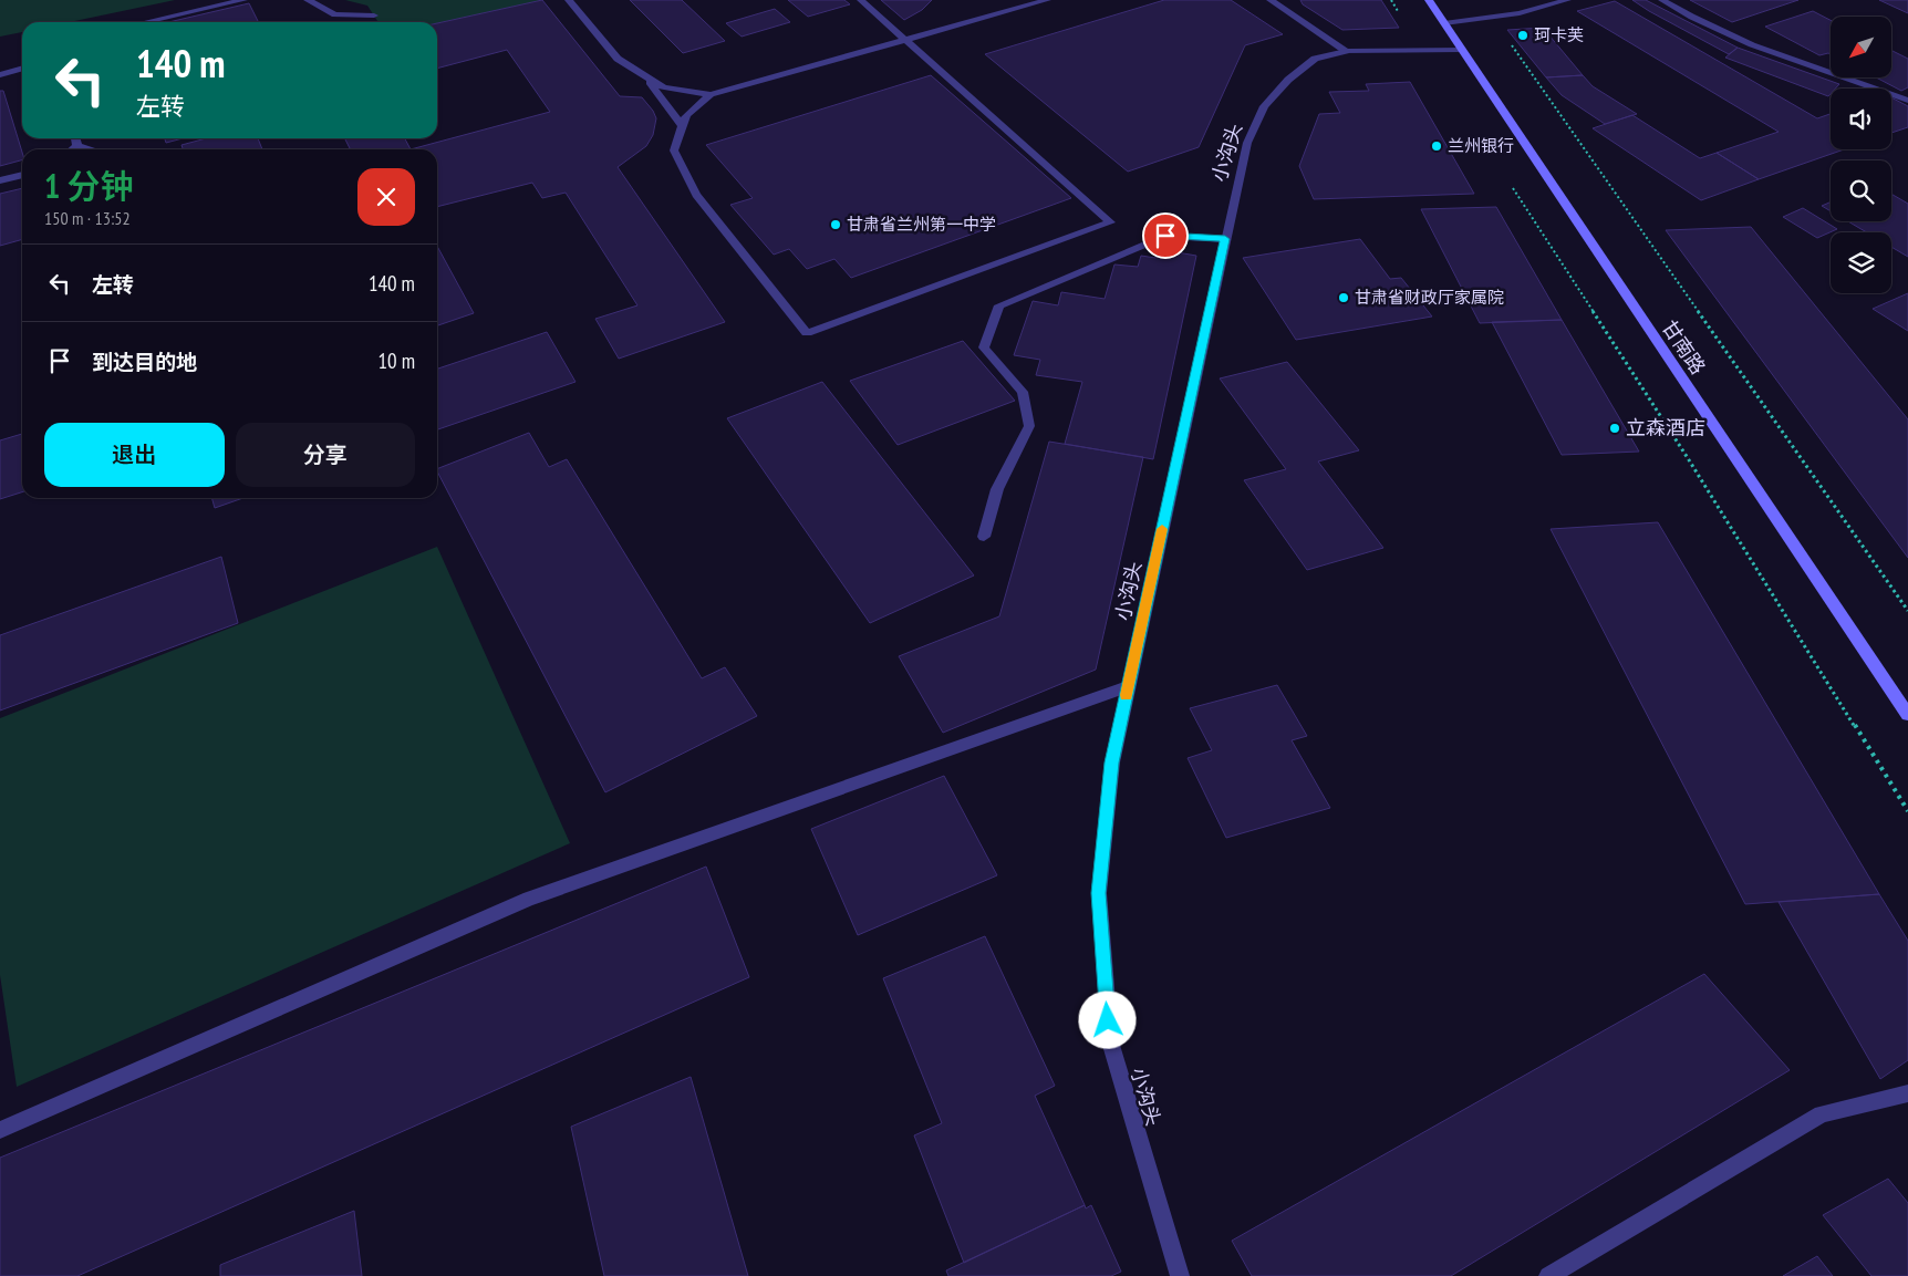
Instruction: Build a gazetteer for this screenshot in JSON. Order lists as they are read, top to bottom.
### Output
{
  "streets": {
    "street": ["小沟头", "甘南路"]
  },
  "crossings": [
    ["小沟头", "甘南路"]
  ],
  "places": [
    "珂卡芙",
    "兰州银行",
    "甘肃省兰州第一中学",
    "甘肃省财政厅家属院",
    "立森酒店"
  ],
  "north": "bottom left",
  "page": {
    "turn": ["140 m", "左转"],
    "heading": ["1 分钟", "150 m · 13:52"],
    "list": [
      {
        "name": "左转",
        "value": "140 m"
      },
      {
        "name": "到达目的地",
        "value": "10 m"
      }
    ],
    "buttons": ["退出", "分享"]
  }
}
